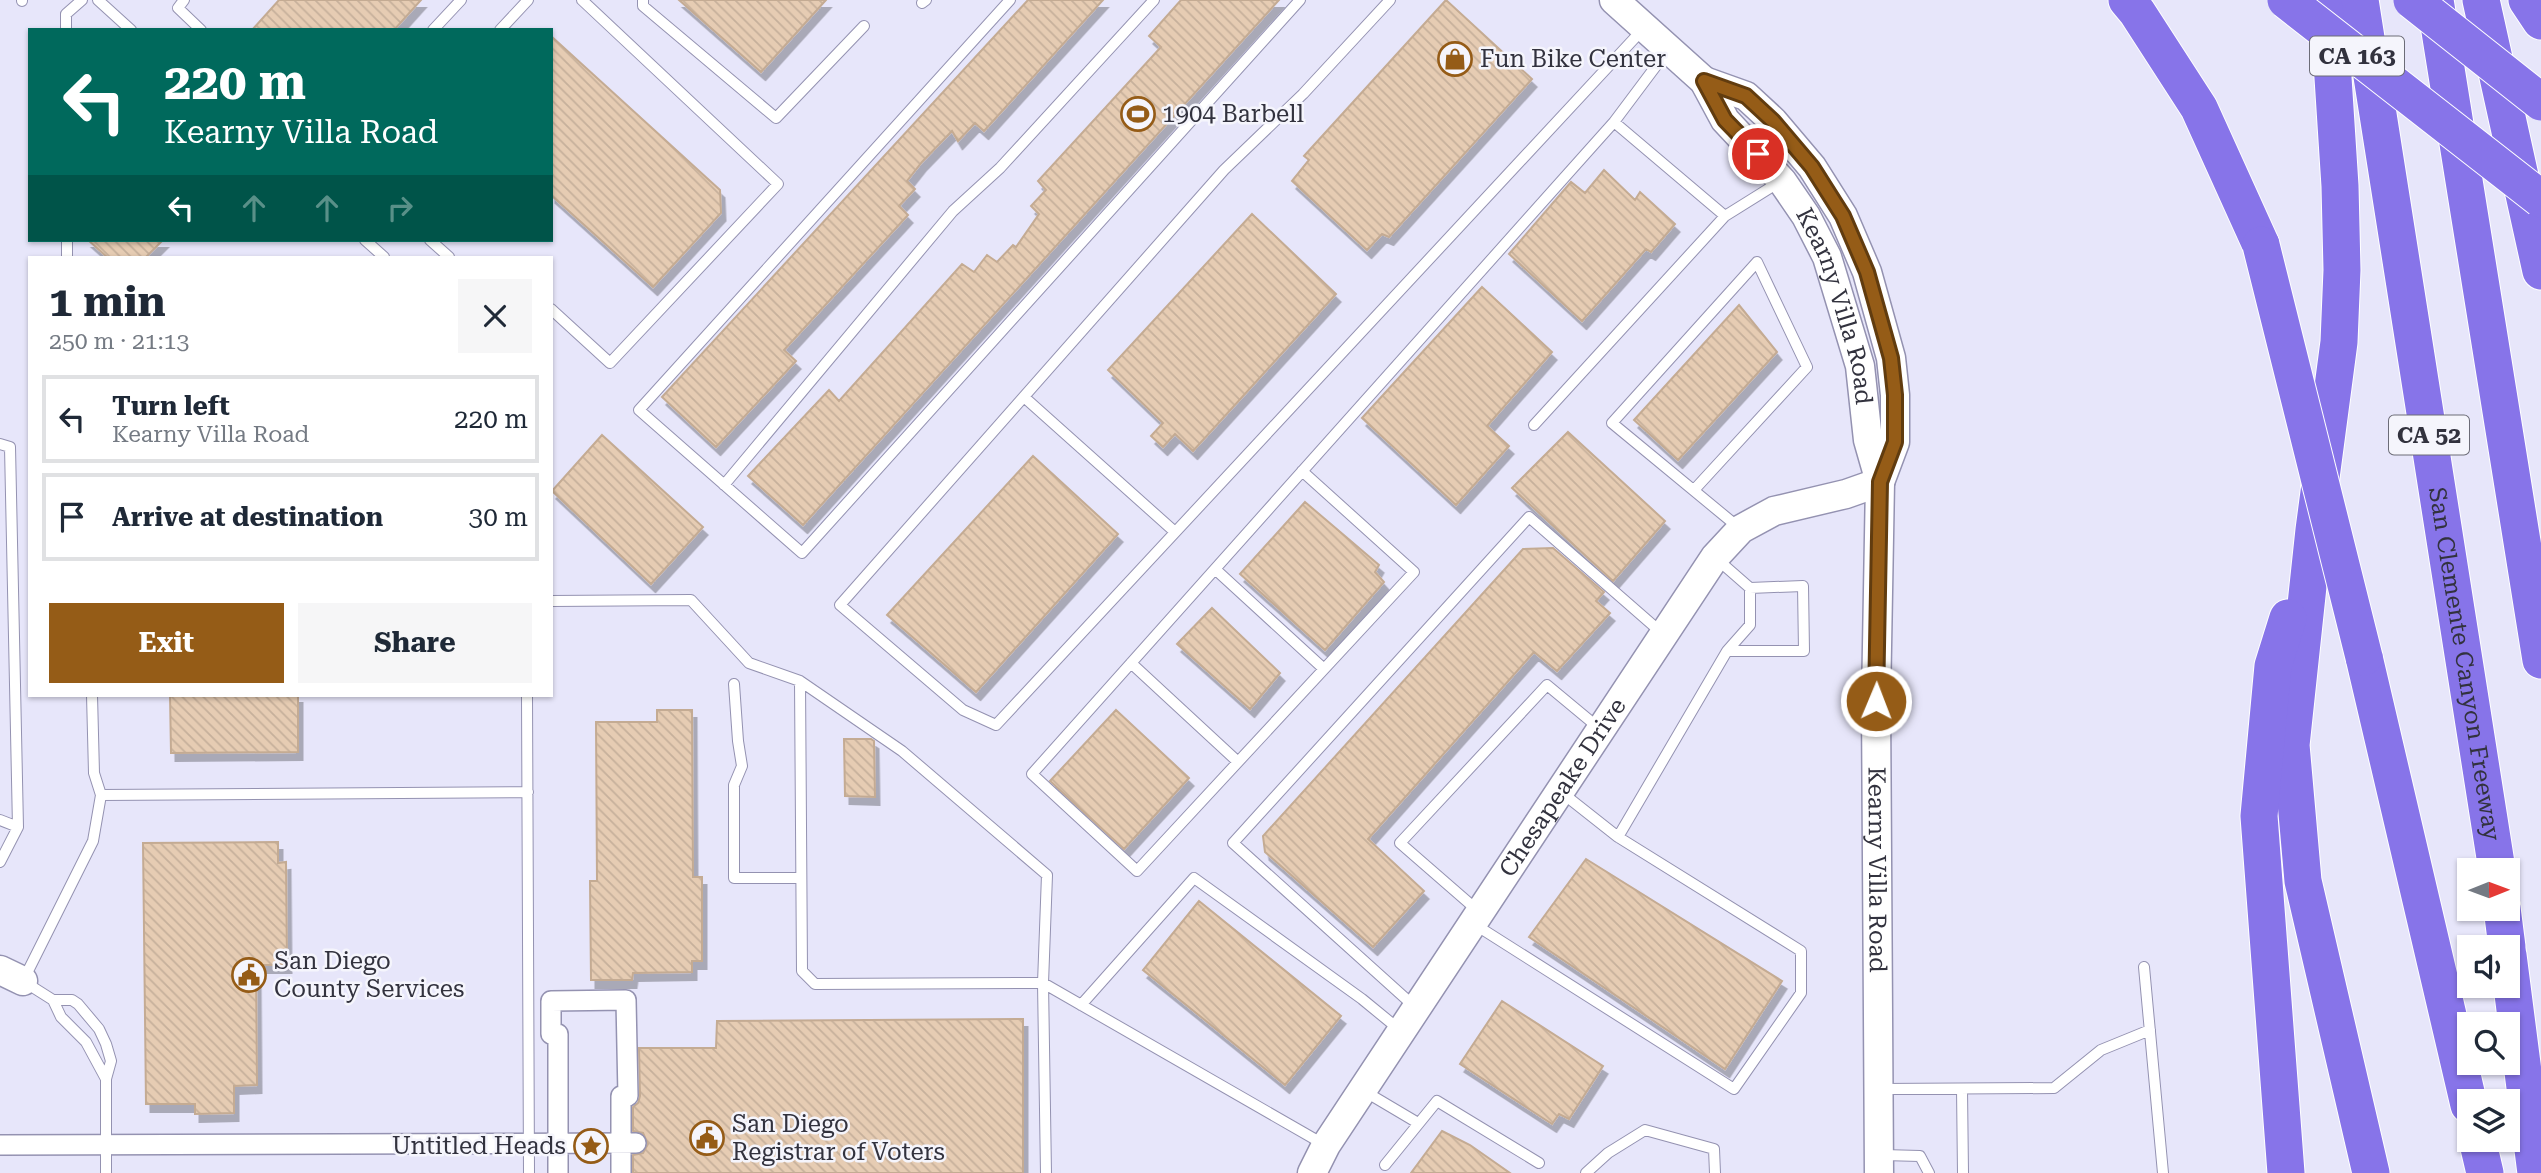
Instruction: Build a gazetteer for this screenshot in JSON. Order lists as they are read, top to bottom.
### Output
{
  "streets": {
    "highway": ["CA 163", "CA 52", "San Clemente Canyon Freeway"],
    "main road": ["Kearny Villa Road", "Chesapeake Drive"]
  },
  "crossings": [
    ["Kearny Villa Road", "Chesapeake Drive"]
  ],
  "places": {
    "shop": ["Fun Bike Center"],
    "sports": ["1904 Barbell"],
    "public building": ["San Diego County Services", "San Diego Registrar of Voters"],
    "place": ["Untitled Heads"]
  },
  "north": "right",
  "page": {
    "turn": ["220 m", "Kearny Villa Road"],
    "heading": ["1 min", "250 m · 21:13"],
    "list": [
      {
        "name": "Turn left",
        "note": "Kearny Villa Road",
        "value": "220 m"
      },
      {
        "name": "Arrive at destination",
        "value": "30 m"
      }
    ],
    "buttons": ["Exit", "Share"]
  }
}
